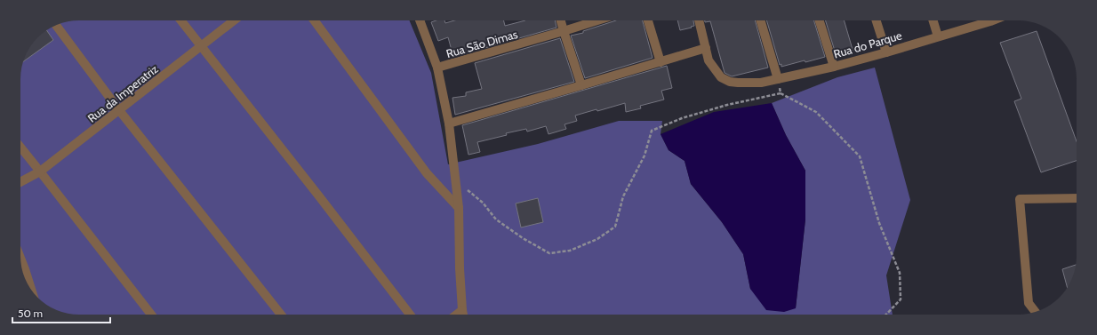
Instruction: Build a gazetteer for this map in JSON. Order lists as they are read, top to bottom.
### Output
{
  "streets": {
    "street": ["Rua São Dimas", "Rua do Parque", "Rua da Imperatriz"]
  },
  "scale_bar": "50 m"
}
